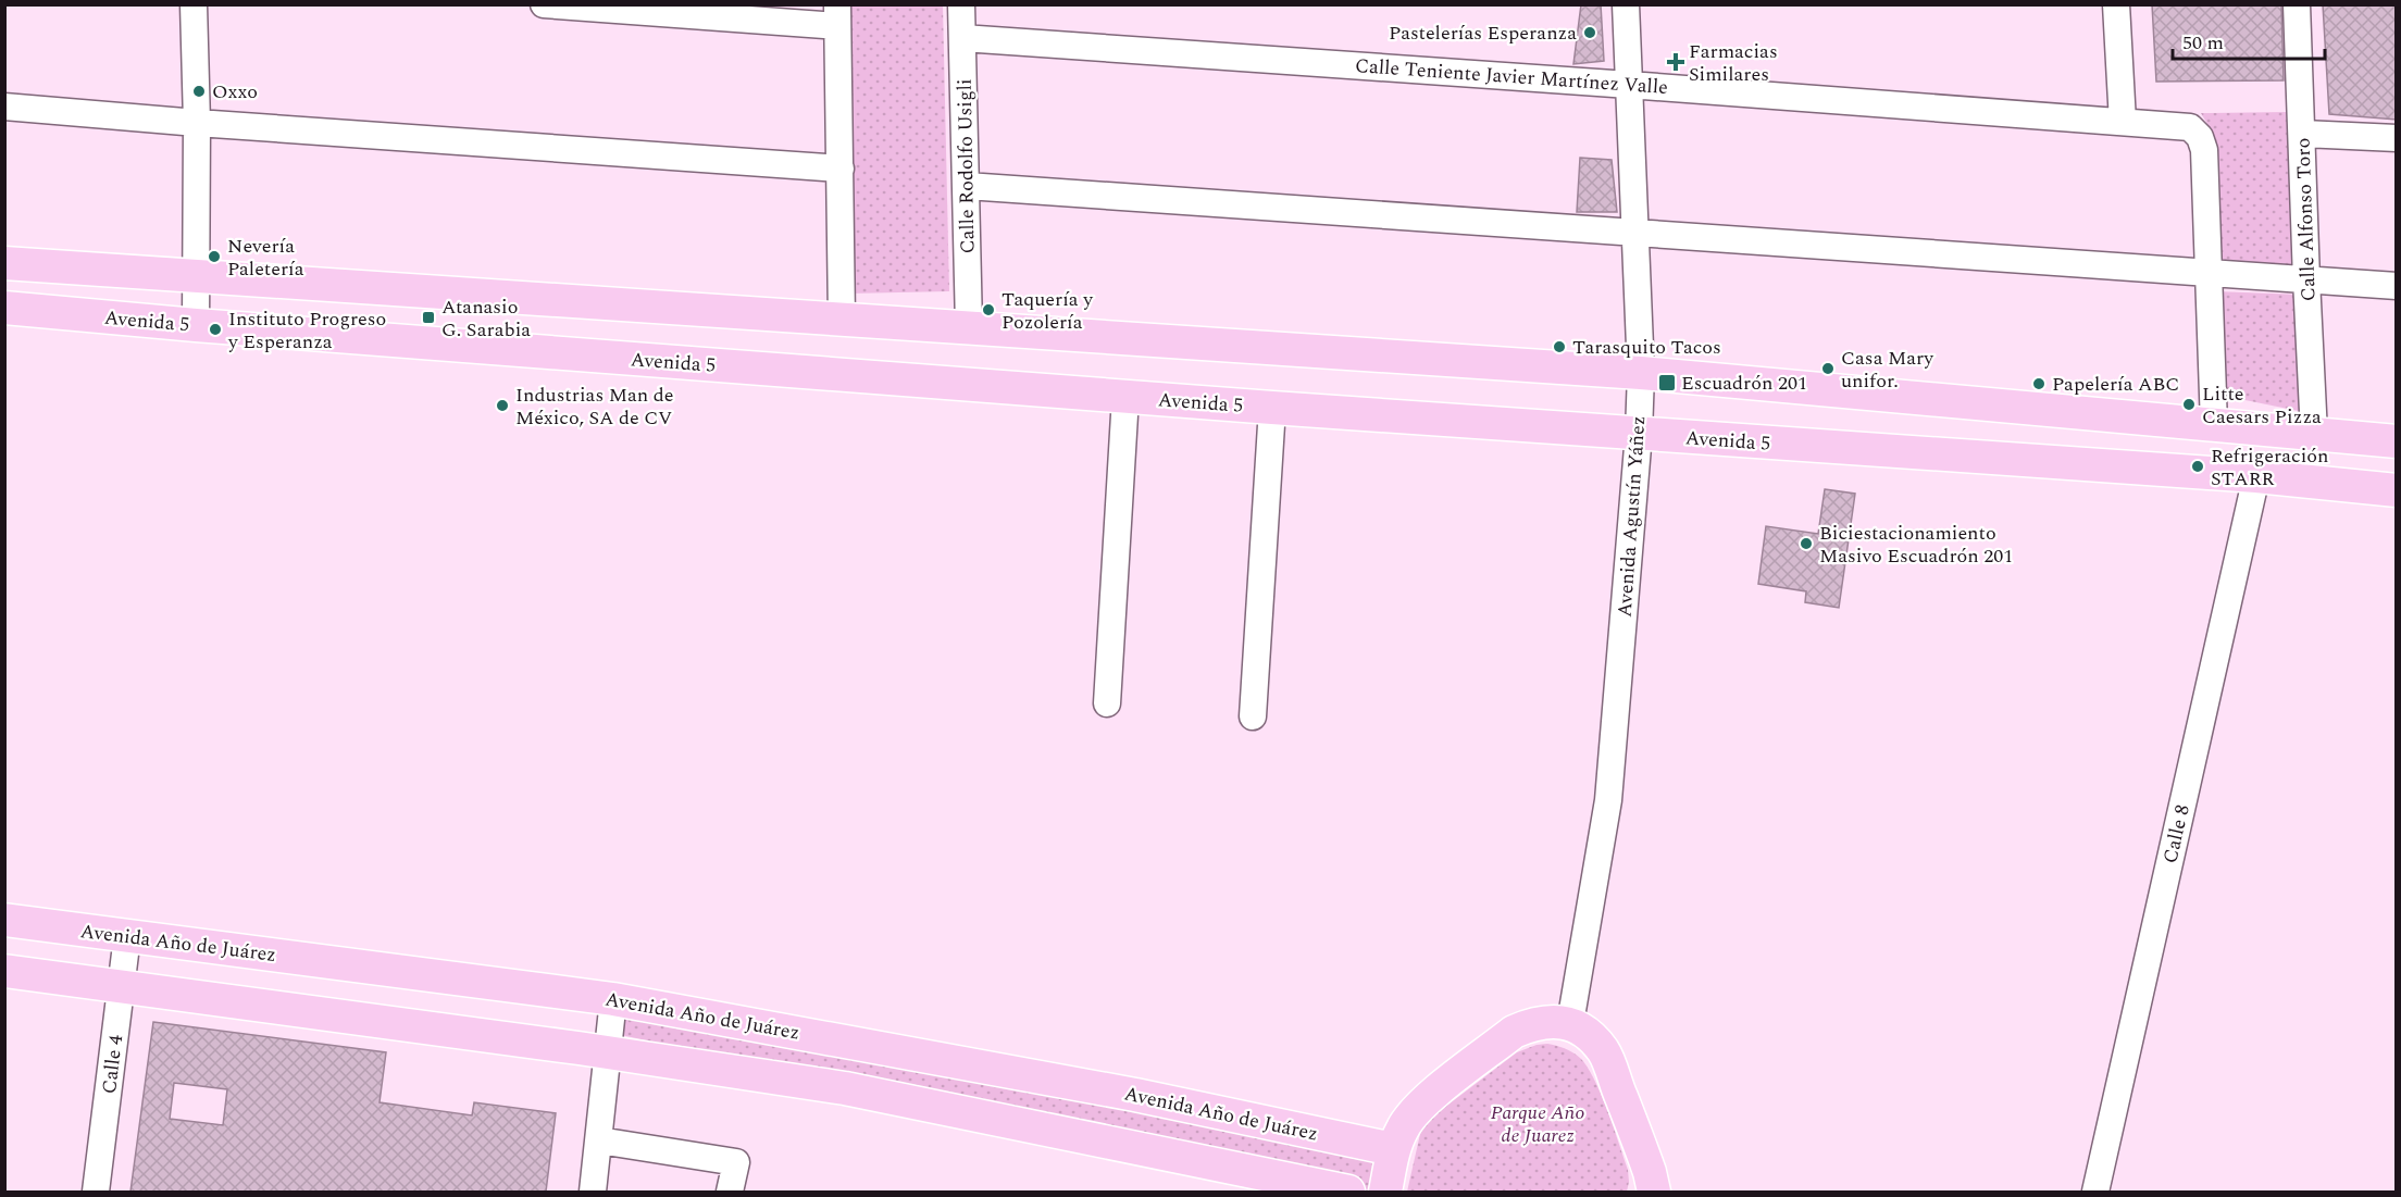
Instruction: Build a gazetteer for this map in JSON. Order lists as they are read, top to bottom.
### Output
{
  "streets": {
    "main road": ["Avenida 5", "Avenida Año de Juárez"],
    "street": [
      "Calle Teniente Javier Martínez Valle",
      "Calle Rodolfo Usigli",
      "Calle Alfonso Toro",
      "Avenida Agustín Yáñez",
      "Calle 8",
      "Calle 4"
    ]
  },
  "crossings": [
    ["Calle Teniente Javier Martínez Valle", "Calle Rodolfo Usigli"],
    ["Calle Teniente Javier Martínez Valle", "Avenida Agustín Yáñez"],
    ["Avenida 5", "Avenida Agustín Yáñez"],
    ["Avenida 5", "Calle 8"],
    ["Avenida Año de Juárez", "Calle 4"]
  ],
  "parks": ["Parque Año de Juarez"],
  "places": {
    "other": [
      "Pastelerías Esperanza",
      "Oxxo",
      "Nevería Paletería",
      "Taquería y Pozolería",
      "Instituto Progreso y Esperanza",
      "Tarasquito Tacos",
      "Casa Mary unifor.",
      "Papelería ABC",
      "Litte Caesars Pizza",
      "Industrias Man de México, SA de CV",
      "Refrigeración STARR",
      "Biciestacionamiento Masivo Escuadrón 201"
    ],
    "health": ["Farmacias Similares"],
    "transit": ["Atanasio G. Sarabia", "Escuadrón 201"]
  },
  "scale_bar": "50 m"
}
